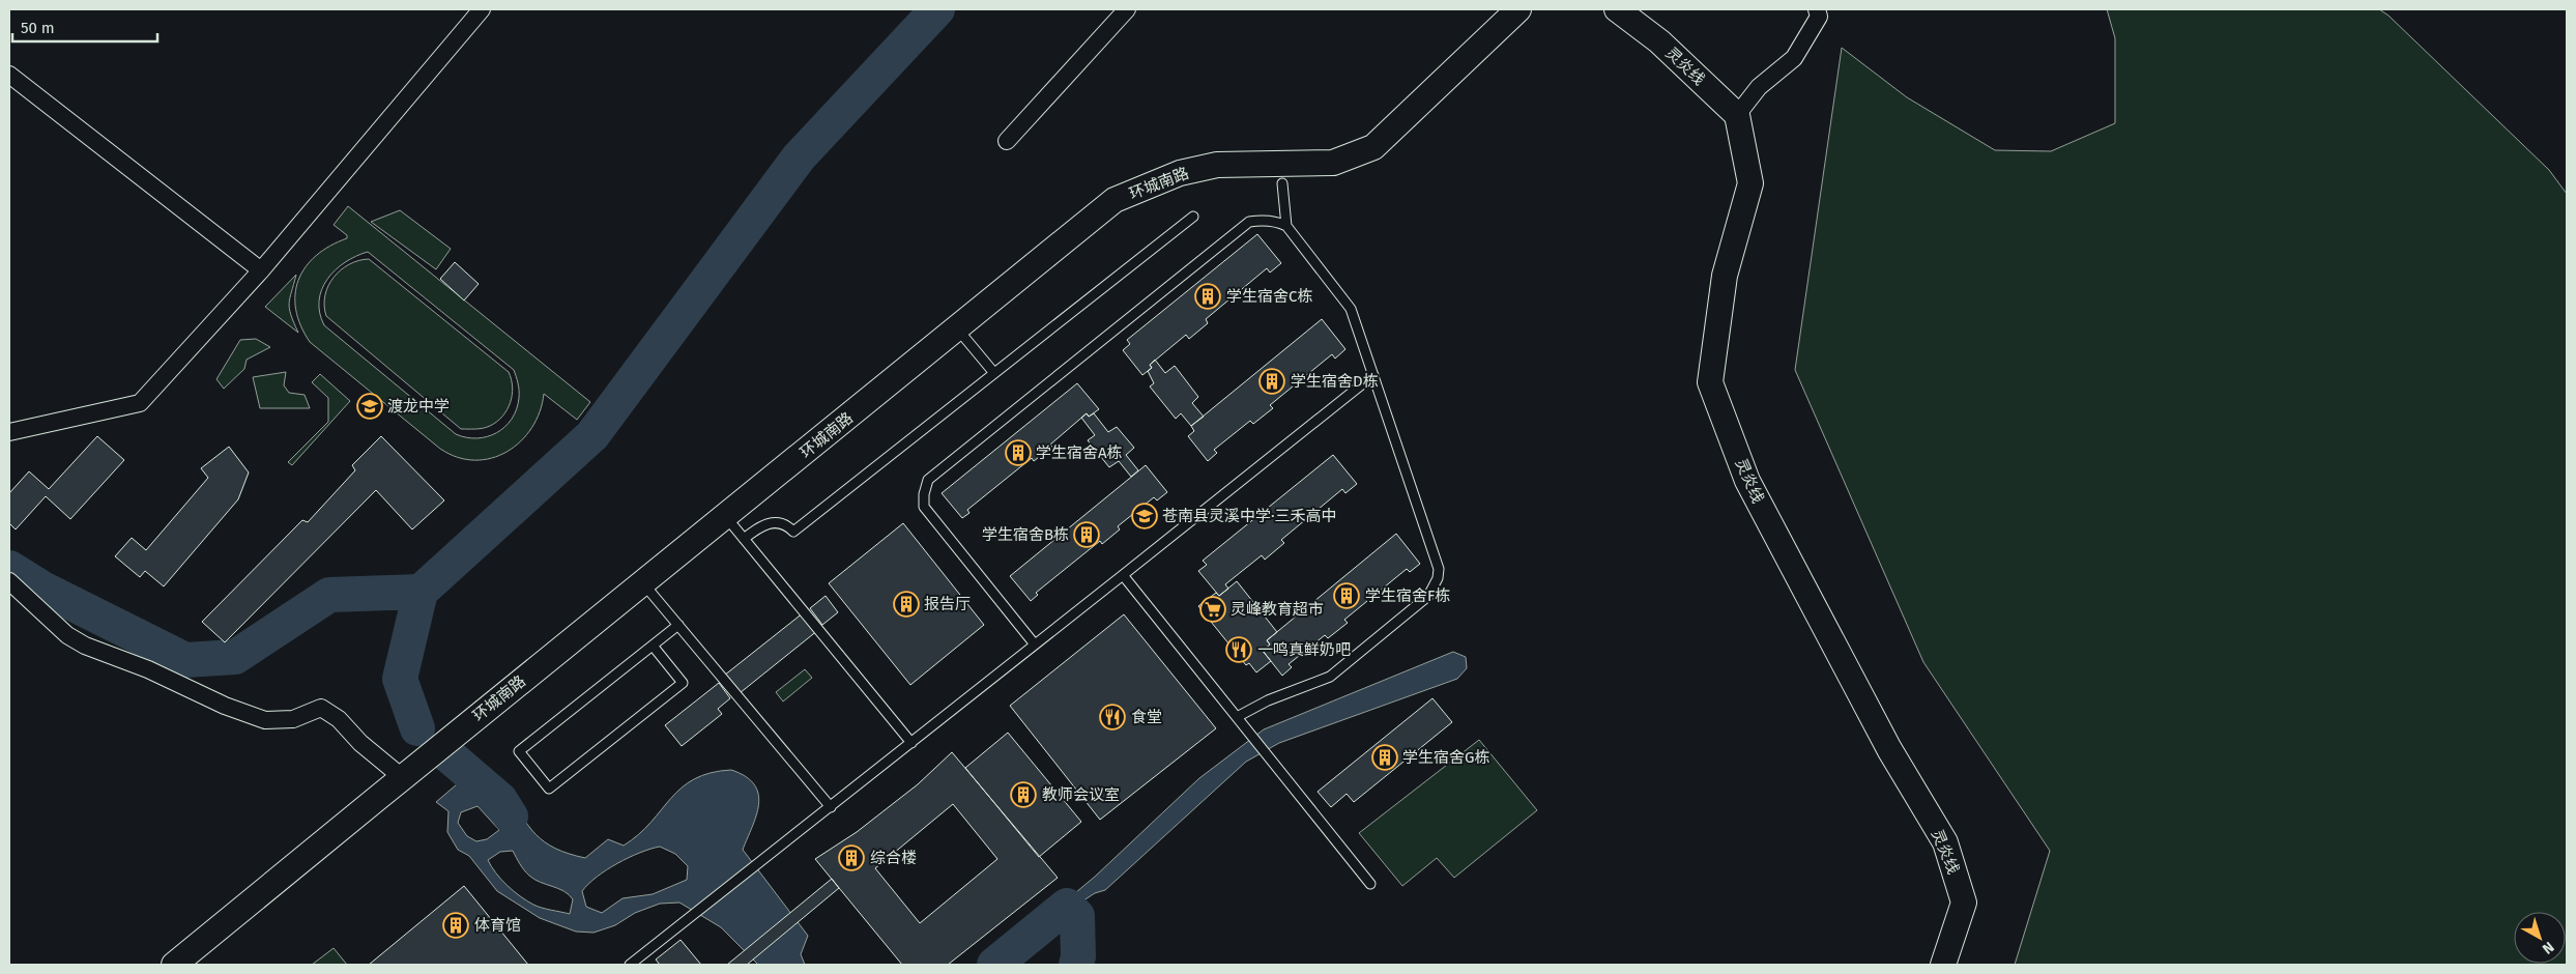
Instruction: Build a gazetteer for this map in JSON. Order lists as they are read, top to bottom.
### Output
{
  "streets": {
    "main road": ["灵炎线", "环城南路"]
  },
  "places": {
    "building": [
      "学生宿舍C栋",
      "学生宿舍D栋",
      "学生宿舍A栋",
      "学生宿舍B栋",
      "学生宿舍F栋",
      "报告厅",
      "学生宿舍G栋",
      "教师会议室",
      "综合楼",
      "体育馆"
    ],
    "school or university": ["渡龙中学", "苍南县灵溪中学·三禾高中"],
    "supermarket": ["灵峰教育超市"],
    "restaurant": ["一鸣真鲜奶吧", "食堂"]
  },
  "scale_bar": "50 m",
  "north": "bottom right"
}
